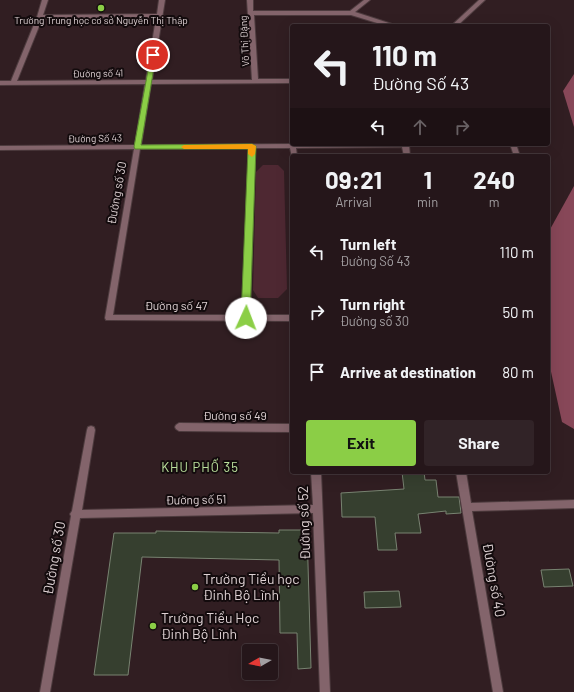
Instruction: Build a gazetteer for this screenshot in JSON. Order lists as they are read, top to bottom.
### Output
{
  "streets": {
    "street": [
      "Võ Thị Đặng",
      "Đường số 41",
      "Đường Số 43",
      "Đường số 30",
      "Đường số 47",
      "Đường số 49",
      "Đường số 51",
      "Đường số 52",
      "Đường số 40"
    ]
  },
  "crossings": [
    ["Võ Thị Đặng", "Đường số 41"],
    ["Đường số 41", "Đường số 30"],
    ["Đường Số 43", "Đường số 30"],
    ["Đường số 30", "Đường số 47"],
    ["Đường số 30", "Đường số 51"],
    ["Đường số 51", "Đường số 52"]
  ],
  "districts": ["KHU PHỐ 35"],
  "places": ["Trường Trung học cơ sở Nguyễn Thị Thập", "Trường Tiểu học Đinh Bộ Lĩnh", "Trường Tiểu Học Đinh Bộ Lĩnh"],
  "north": "left",
  "page": {
    "turn": ["110 m", "Đường Số 43"],
    "eta": [
      "09:21",
      "Arrival",
      "1",
      "min",
      "240",
      "m"
    ],
    "list": [
      {
        "name": "Turn left",
        "note": "Đường Số 43",
        "value": "110 m"
      },
      {
        "name": "Turn right",
        "note": "Đường số 30",
        "value": "50 m"
      },
      {
        "name": "Arrive at destination",
        "value": "80 m"
      }
    ],
    "buttons": ["Exit", "Share"]
  }
}
